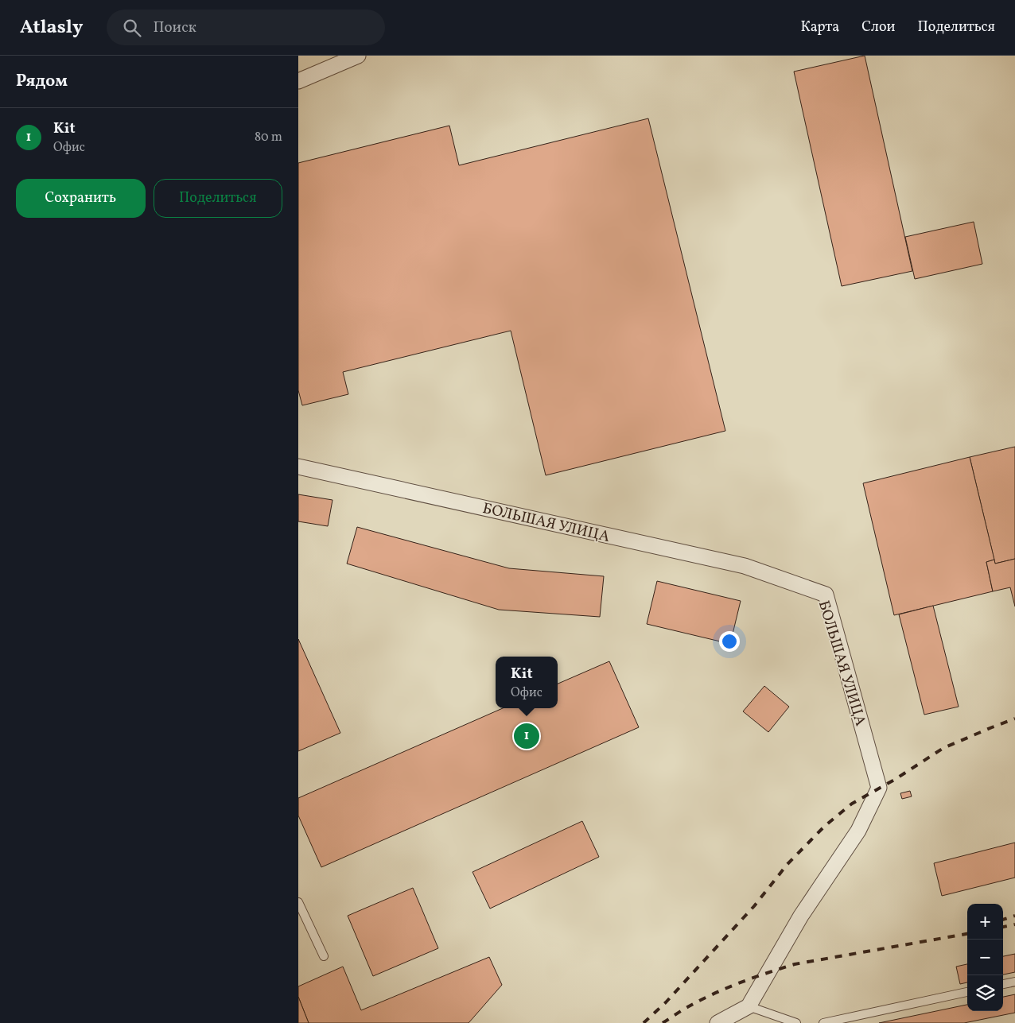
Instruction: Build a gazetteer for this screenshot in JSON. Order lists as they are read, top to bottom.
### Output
{
  "streets": {
    "street": ["БОЛЬШАЯ УЛИЦА"]
  },
  "page": {
    "header": "Atlasly",
    "search": "Поиск",
    "nav": ["Карта", "Слои", "Поделиться"],
    "heading": "Рядом",
    "list": [
      {
        "mark": "1",
        "name": "Kit",
        "note": "Офис",
        "value": "80 m"
      }
    ],
    "buttons": ["Сохранить", "Поделиться"],
    "popup": ["Kit", "Офис"],
    "pins": "1",
    "map_buttons": ["+", "−"]
  }
}
